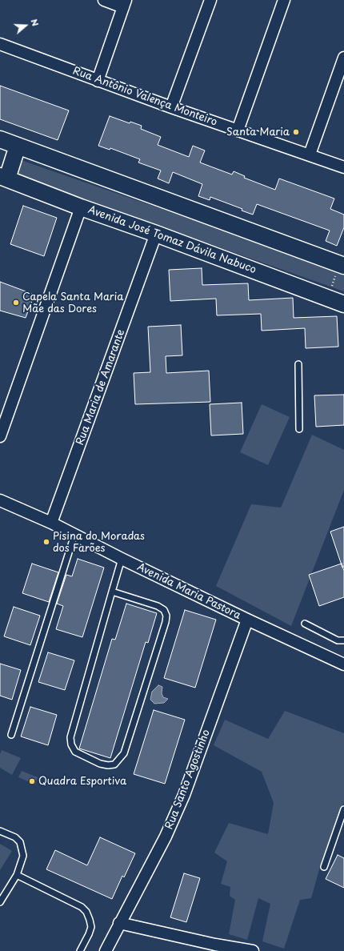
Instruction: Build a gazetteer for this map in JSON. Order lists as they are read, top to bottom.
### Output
{
  "streets": {
    "main road": ["Avenida José Tomaz Dávila Nabuco"],
    "street": [
      "Rua Antônio Valença Monteiro",
      "Rua Maria de Amarante",
      "Avenida Maria Pastora",
      "Rua Santo Agostinho"
    ]
  },
  "crossings": [
    ["Avenida José Tomaz Dávila Nabuco", "Rua Maria de Amarante"],
    ["Rua Maria de Amarante", "Avenida Maria Pastora"],
    ["Avenida Maria Pastora", "Rua Santo Agostinho"]
  ],
  "places": [
    "Santa Maria",
    "Capela Santa Maria Mãe das Dores",
    "Pisina do Moradas dos Farões",
    "Quadra Esportiva"
  ],
  "north": "right"
}
